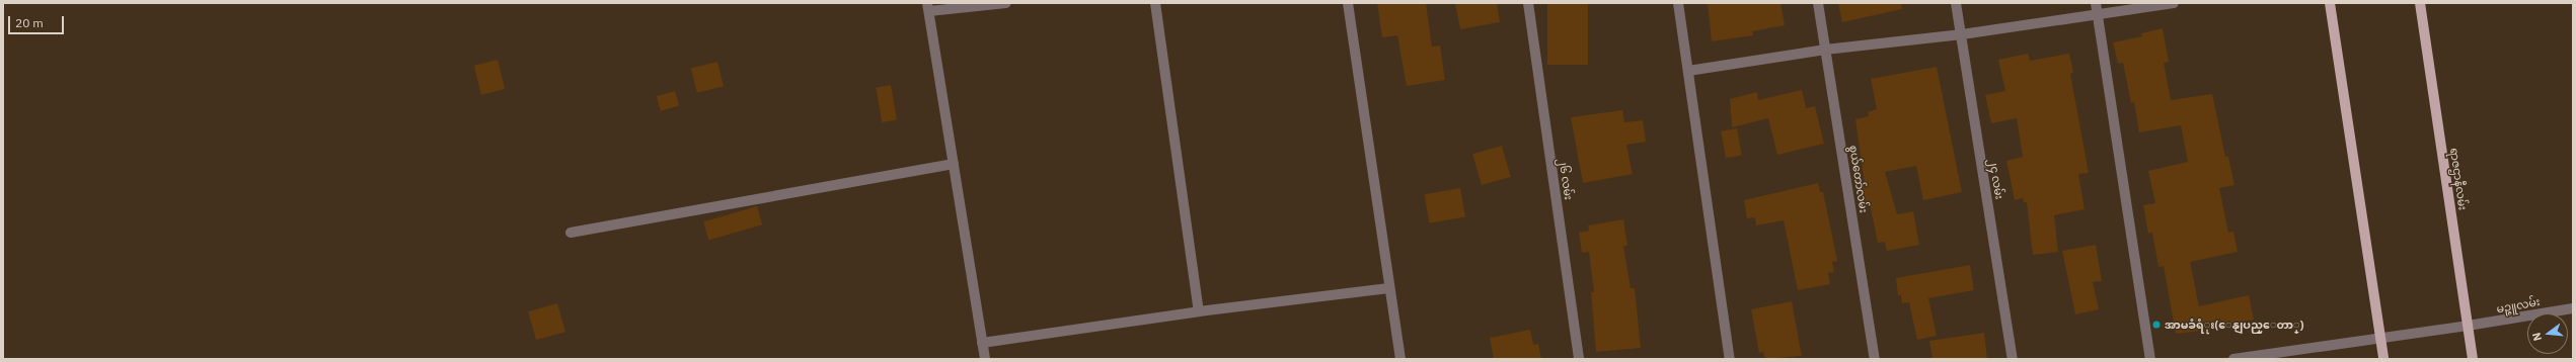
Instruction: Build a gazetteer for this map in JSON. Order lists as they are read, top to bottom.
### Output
{
  "streets": {
    "main road": ["ရာဇဌာနီလမ်း"],
    "street": [
      "၂၆ လမ်း",
      "စွယ်တော်လမ်း",
      "၂၄ လမ်း",
      "မဉ္ဇူလမ်း"
    ]
  },
  "crossings": [
    ["ရာဇဌာနီလမ်း", "မဉ္ဇူလမ်း"]
  ],
  "places": ["အာမခံရံုး(ေနျပည္ေတာ္)"],
  "scale_bar": "20 m",
  "north": "left"
}
